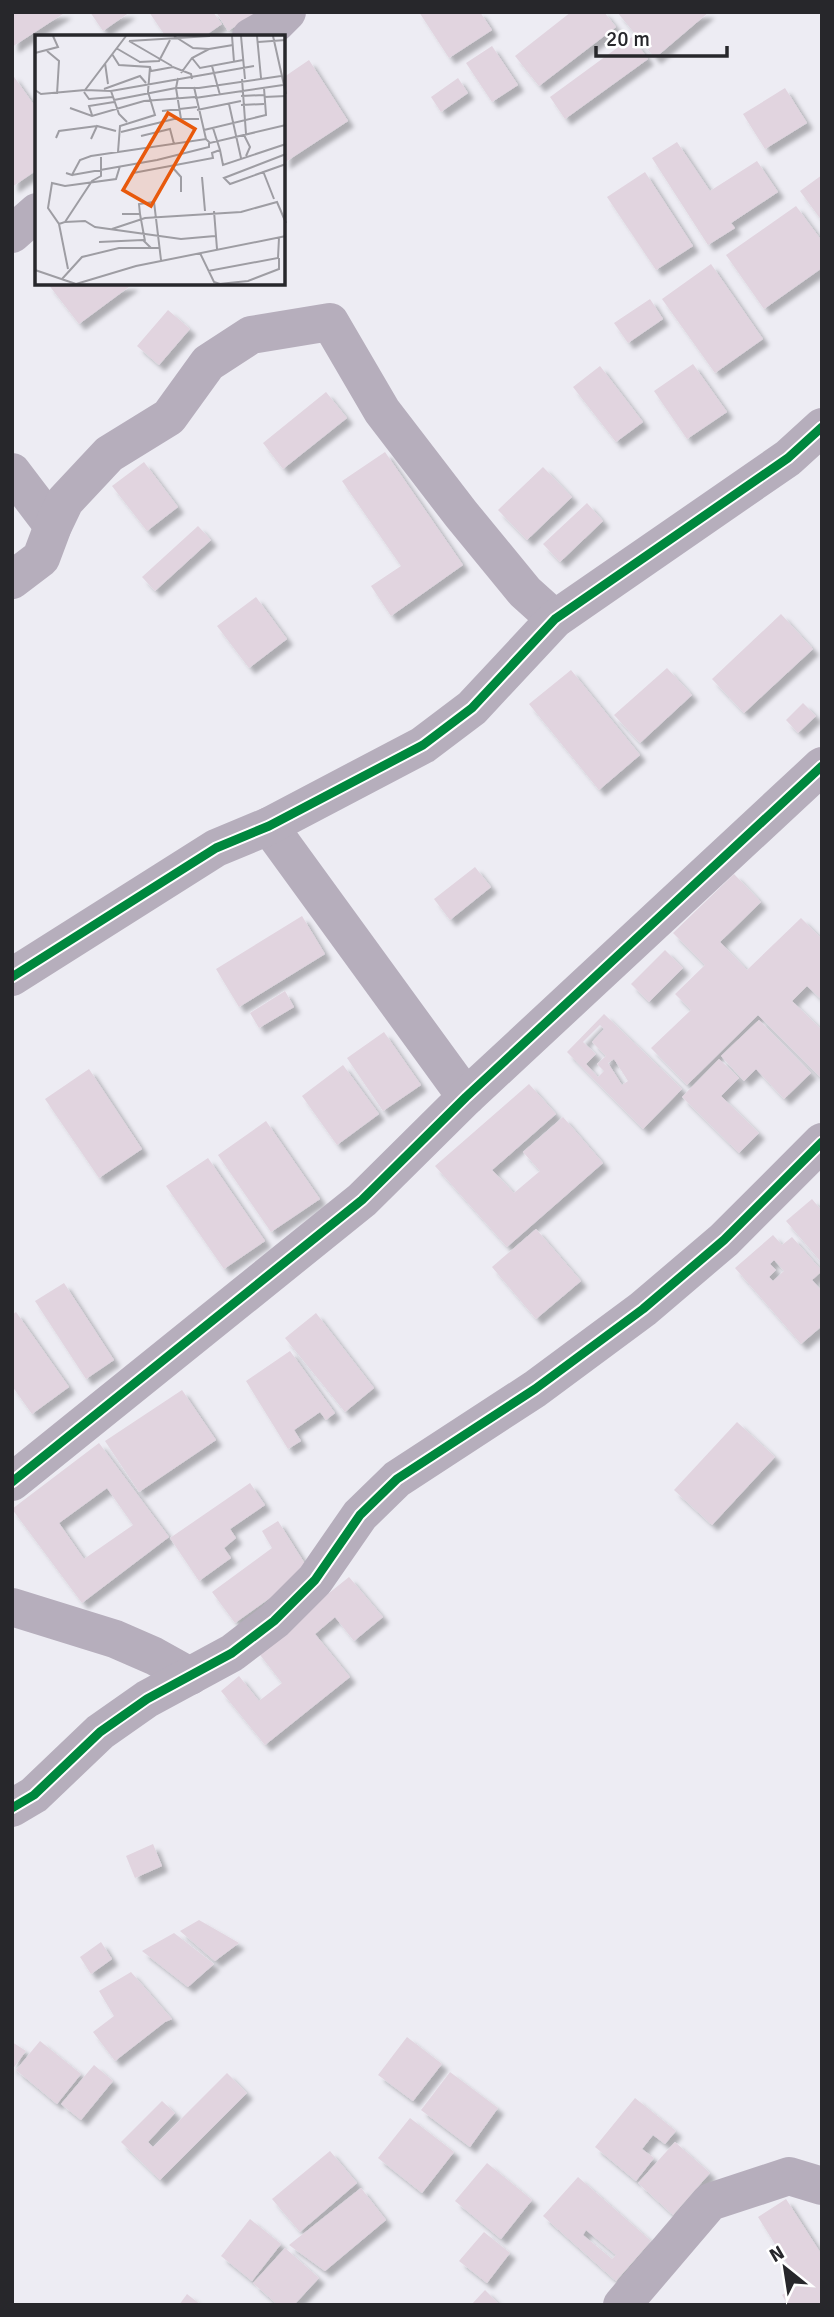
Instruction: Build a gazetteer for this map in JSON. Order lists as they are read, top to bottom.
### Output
{
  "scale_bar": "20 m",
  "north": "top left"
}
